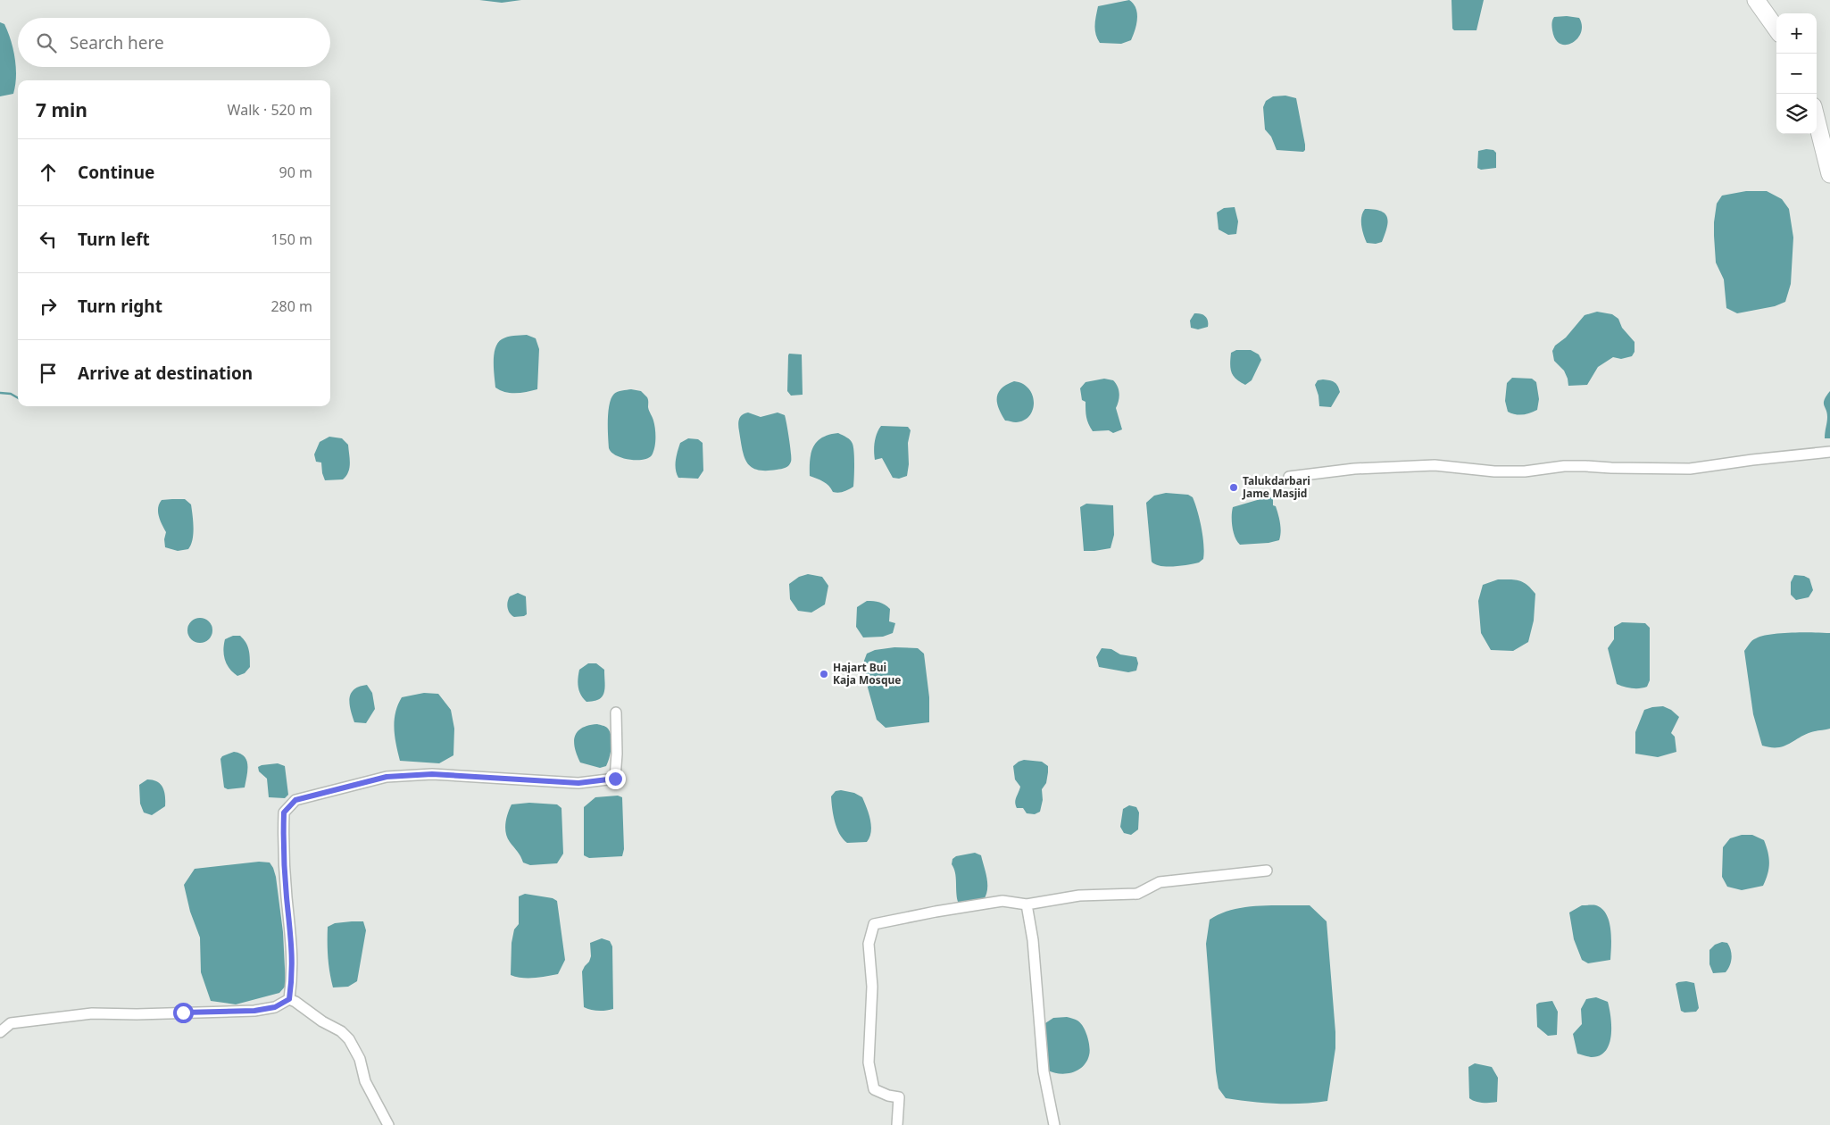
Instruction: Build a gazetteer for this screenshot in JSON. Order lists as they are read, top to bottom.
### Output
{
  "places": ["Talukdarbari Jame Masjid", "Hajart Bui Kaja Mosque"],
  "page": {
    "map_buttons": ["+", "−"],
    "search": "Search here",
    "heading": ["7 min", "Walk · 520 m"],
    "list": [
      ["Continue", "90 m"],
      ["Turn left", "150 m"],
      ["Turn right", "280 m"],
      "Arrive at destination"
    ]
  }
}
